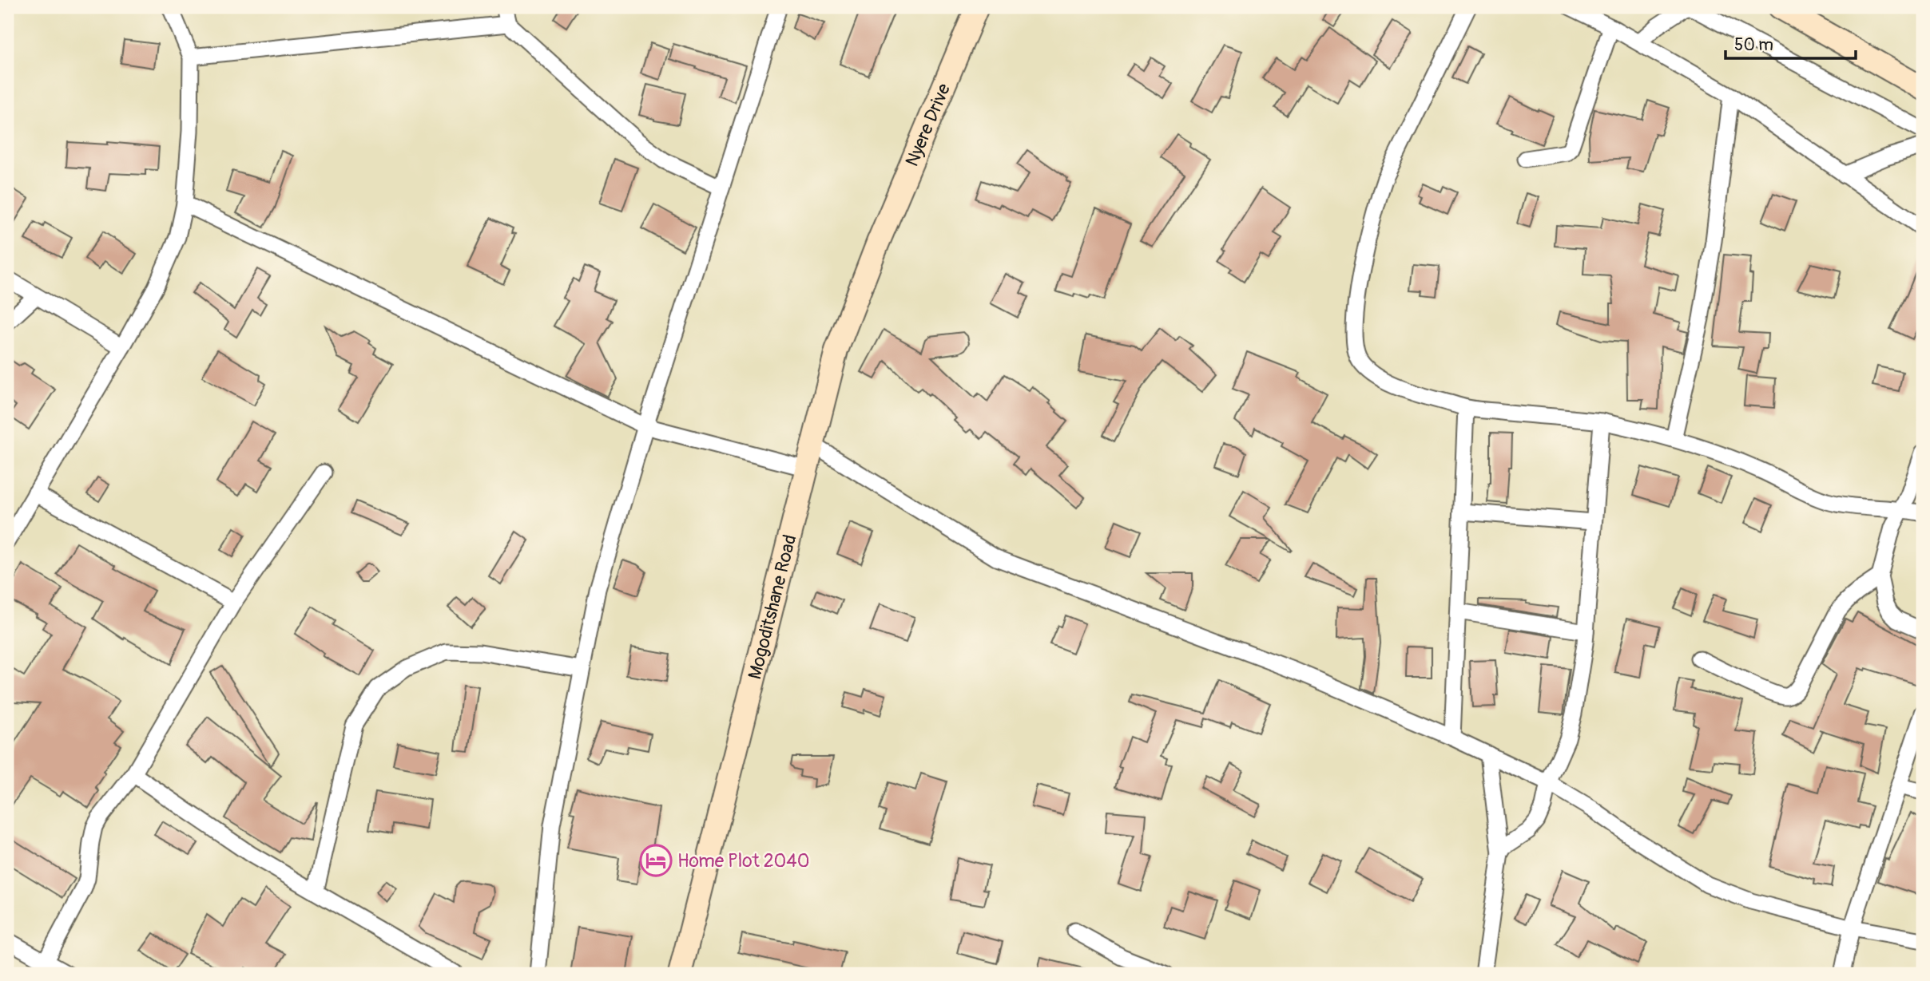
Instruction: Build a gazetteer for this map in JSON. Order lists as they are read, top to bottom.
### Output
{
  "streets": {
    "main road": ["Nyere Drive", "Mogoditshane Road"]
  },
  "crossings": [
    ["Nyere Drive", "Mogoditshane Road"]
  ],
  "places": {
    "hotel": ["Home Plot 2040"]
  },
  "scale_bar": "50 m"
}
